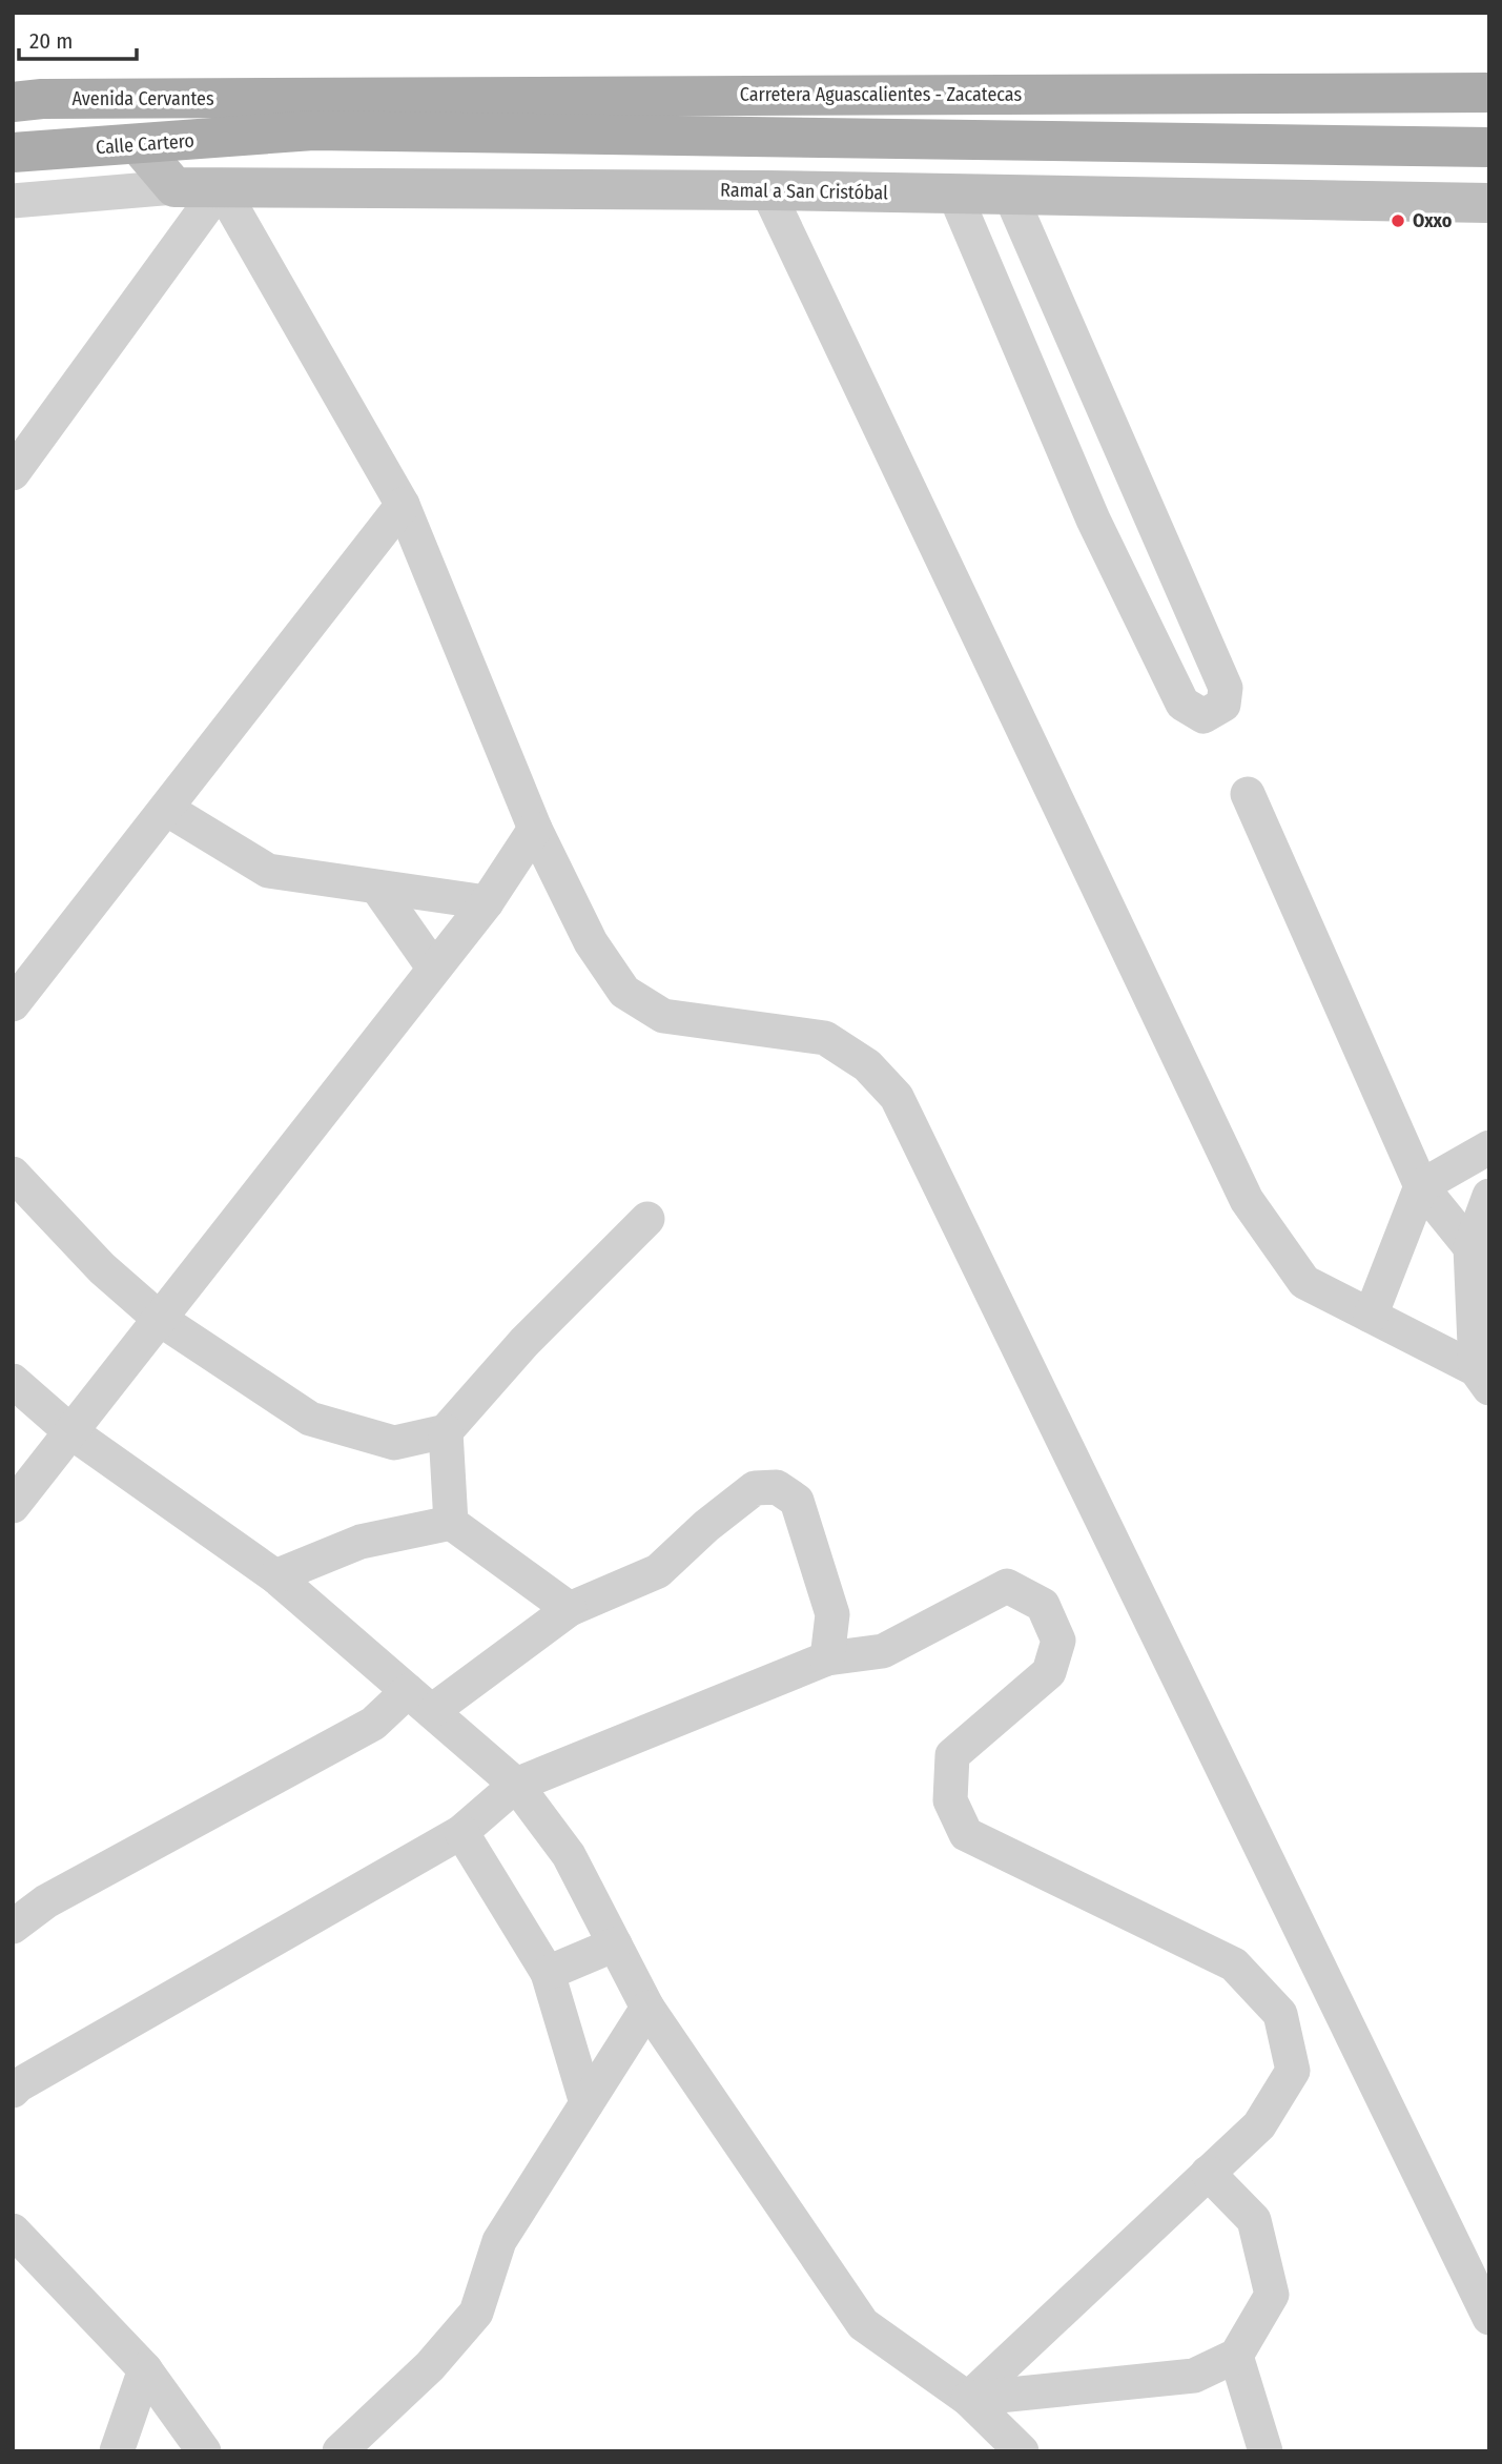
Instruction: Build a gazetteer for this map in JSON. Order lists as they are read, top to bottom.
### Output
{
  "streets": {
    "main road": ["Carretera Aguascalientes - Zacatecas", "Avenida Cervantes", "Calle Cartero"],
    "street": ["Ramal a San Cristóbal"]
  },
  "crossings": [
    ["Carretera Aguascalientes - Zacatecas", "Avenida Cervantes"],
    ["Carretera Aguascalientes - Zacatecas", "Calle Cartero"],
    ["Avenida Cervantes", "Calle Cartero"]
  ],
  "places": ["Oxxo"],
  "scale_bar": "20 m"
}
